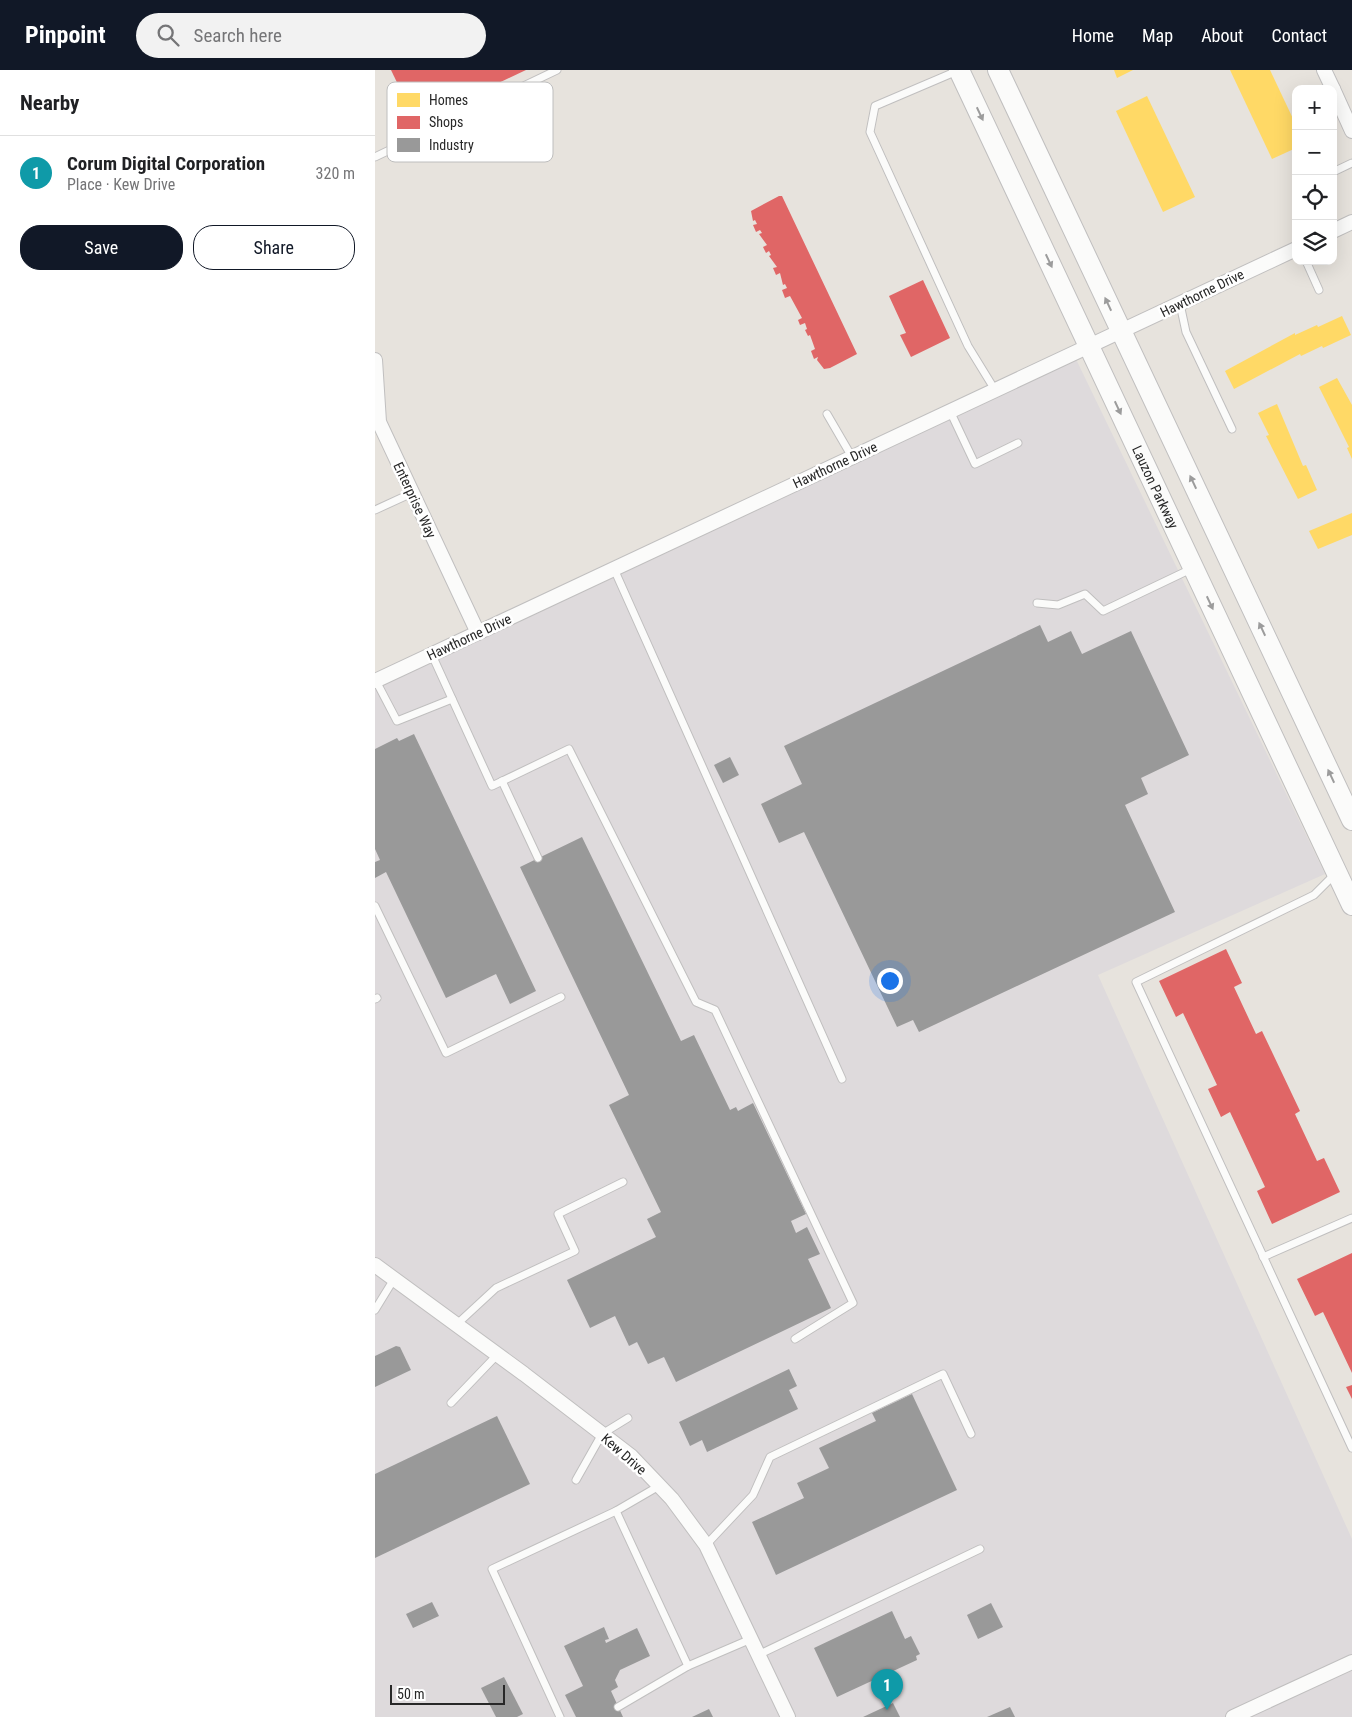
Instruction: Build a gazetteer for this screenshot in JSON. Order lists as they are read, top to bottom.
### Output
{
  "streets": {
    "main road": ["Lauzon Parkway"],
    "street": ["Hawthorne Drive", "Enterprise Way", "Kew Drive"]
  },
  "crossings": [
    ["Hawthorne Drive", "Lauzon Parkway"],
    ["Hawthorne Drive", "Enterprise Way"]
  ],
  "legend": ["Homes", "Shops", "Industry"],
  "scale_bar": "50 m",
  "page": {
    "header": "Pinpoint",
    "search": "Search here",
    "nav": [
      "Home",
      "Map",
      "About",
      "Contact"
    ],
    "heading": "Nearby",
    "map_buttons": ["+", "−"],
    "list": [
      {
        "mark": "1",
        "name": "Corum Digital Corporation",
        "note": "Place · Kew Drive",
        "value": "320 m"
      }
    ],
    "buttons": ["Save", "Share"],
    "pins": "1",
    "scale": "50 m"
  }
}
